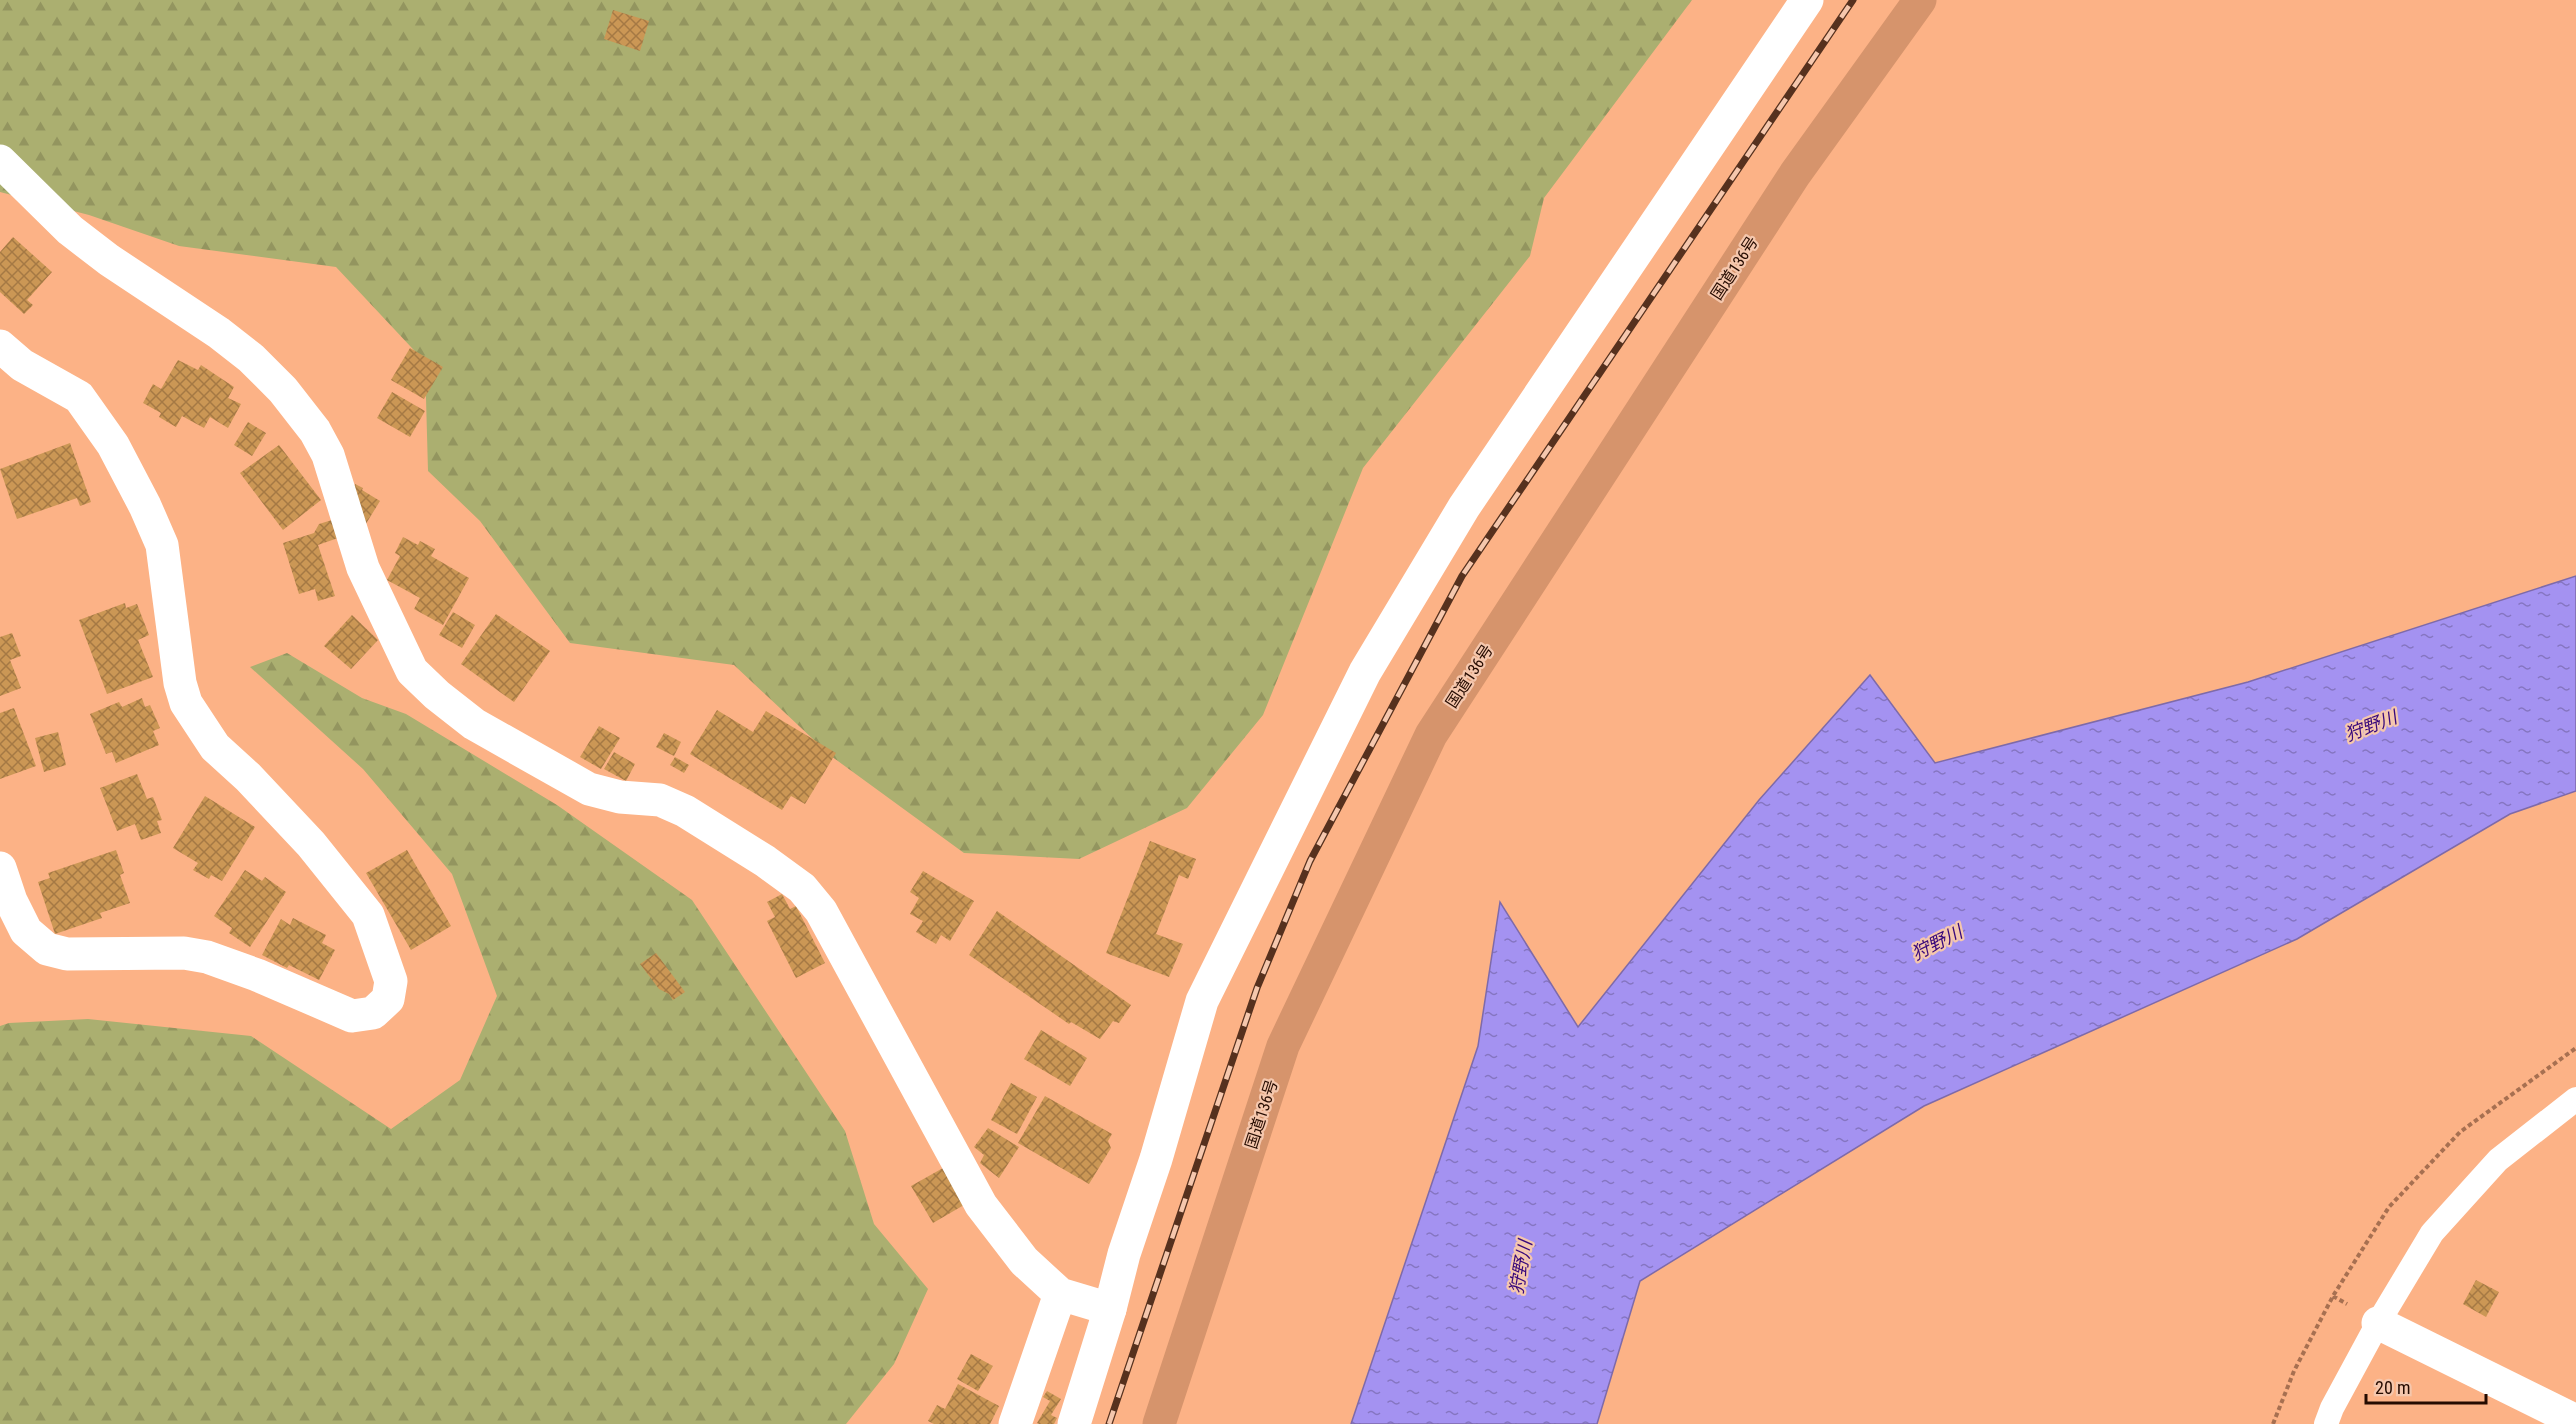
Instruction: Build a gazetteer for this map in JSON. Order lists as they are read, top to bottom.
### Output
{
  "streets": {
    "highway": ["国道136号"]
  },
  "water": ["狩野川"],
  "scale_bar": "20 m"
}
